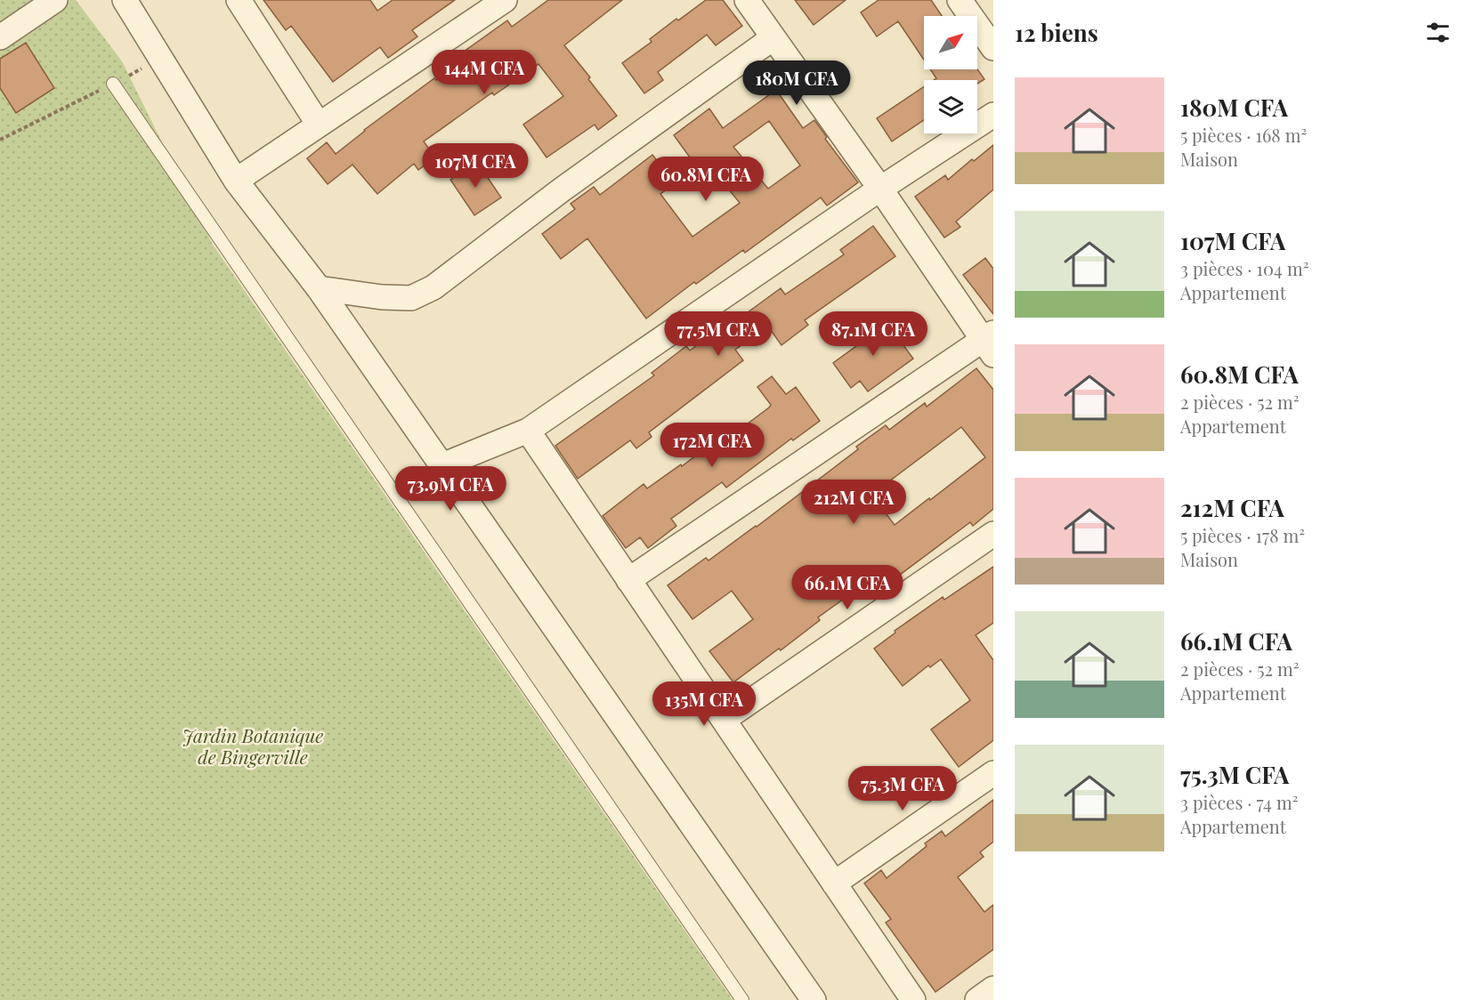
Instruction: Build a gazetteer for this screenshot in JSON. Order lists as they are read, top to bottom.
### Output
{
  "parks": ["Jardin Botanique de Bingerville"],
  "north": "top right",
  "page": {
    "heading": "12 biens",
    "price": [
      "144M CFA",
      "180M CFA",
      "107M CFA",
      "60.8M CFA",
      "77.5M CFA",
      "87.1M CFA",
      "172M CFA",
      "73.9M CFA",
      "212M CFA",
      "66.1M CFA",
      "135M CFA",
      "75.3M CFA"
    ],
    "list": [
      {
        "name": "180M CFA",
        "note": "5 pièces · 168 m² · Maison"
      },
      {
        "name": "107M CFA",
        "note": "3 pièces · 104 m² · Appartement"
      },
      {
        "name": "60.8M CFA",
        "note": "2 pièces · 52 m² · Appartement"
      },
      {
        "name": "212M CFA",
        "note": "5 pièces · 178 m² · Maison"
      },
      {
        "name": "66.1M CFA",
        "note": "2 pièces · 52 m² · Appartement"
      },
      {
        "name": "75.3M CFA",
        "note": "3 pièces · 74 m² · Appartement"
      }
    ]
  }
}
